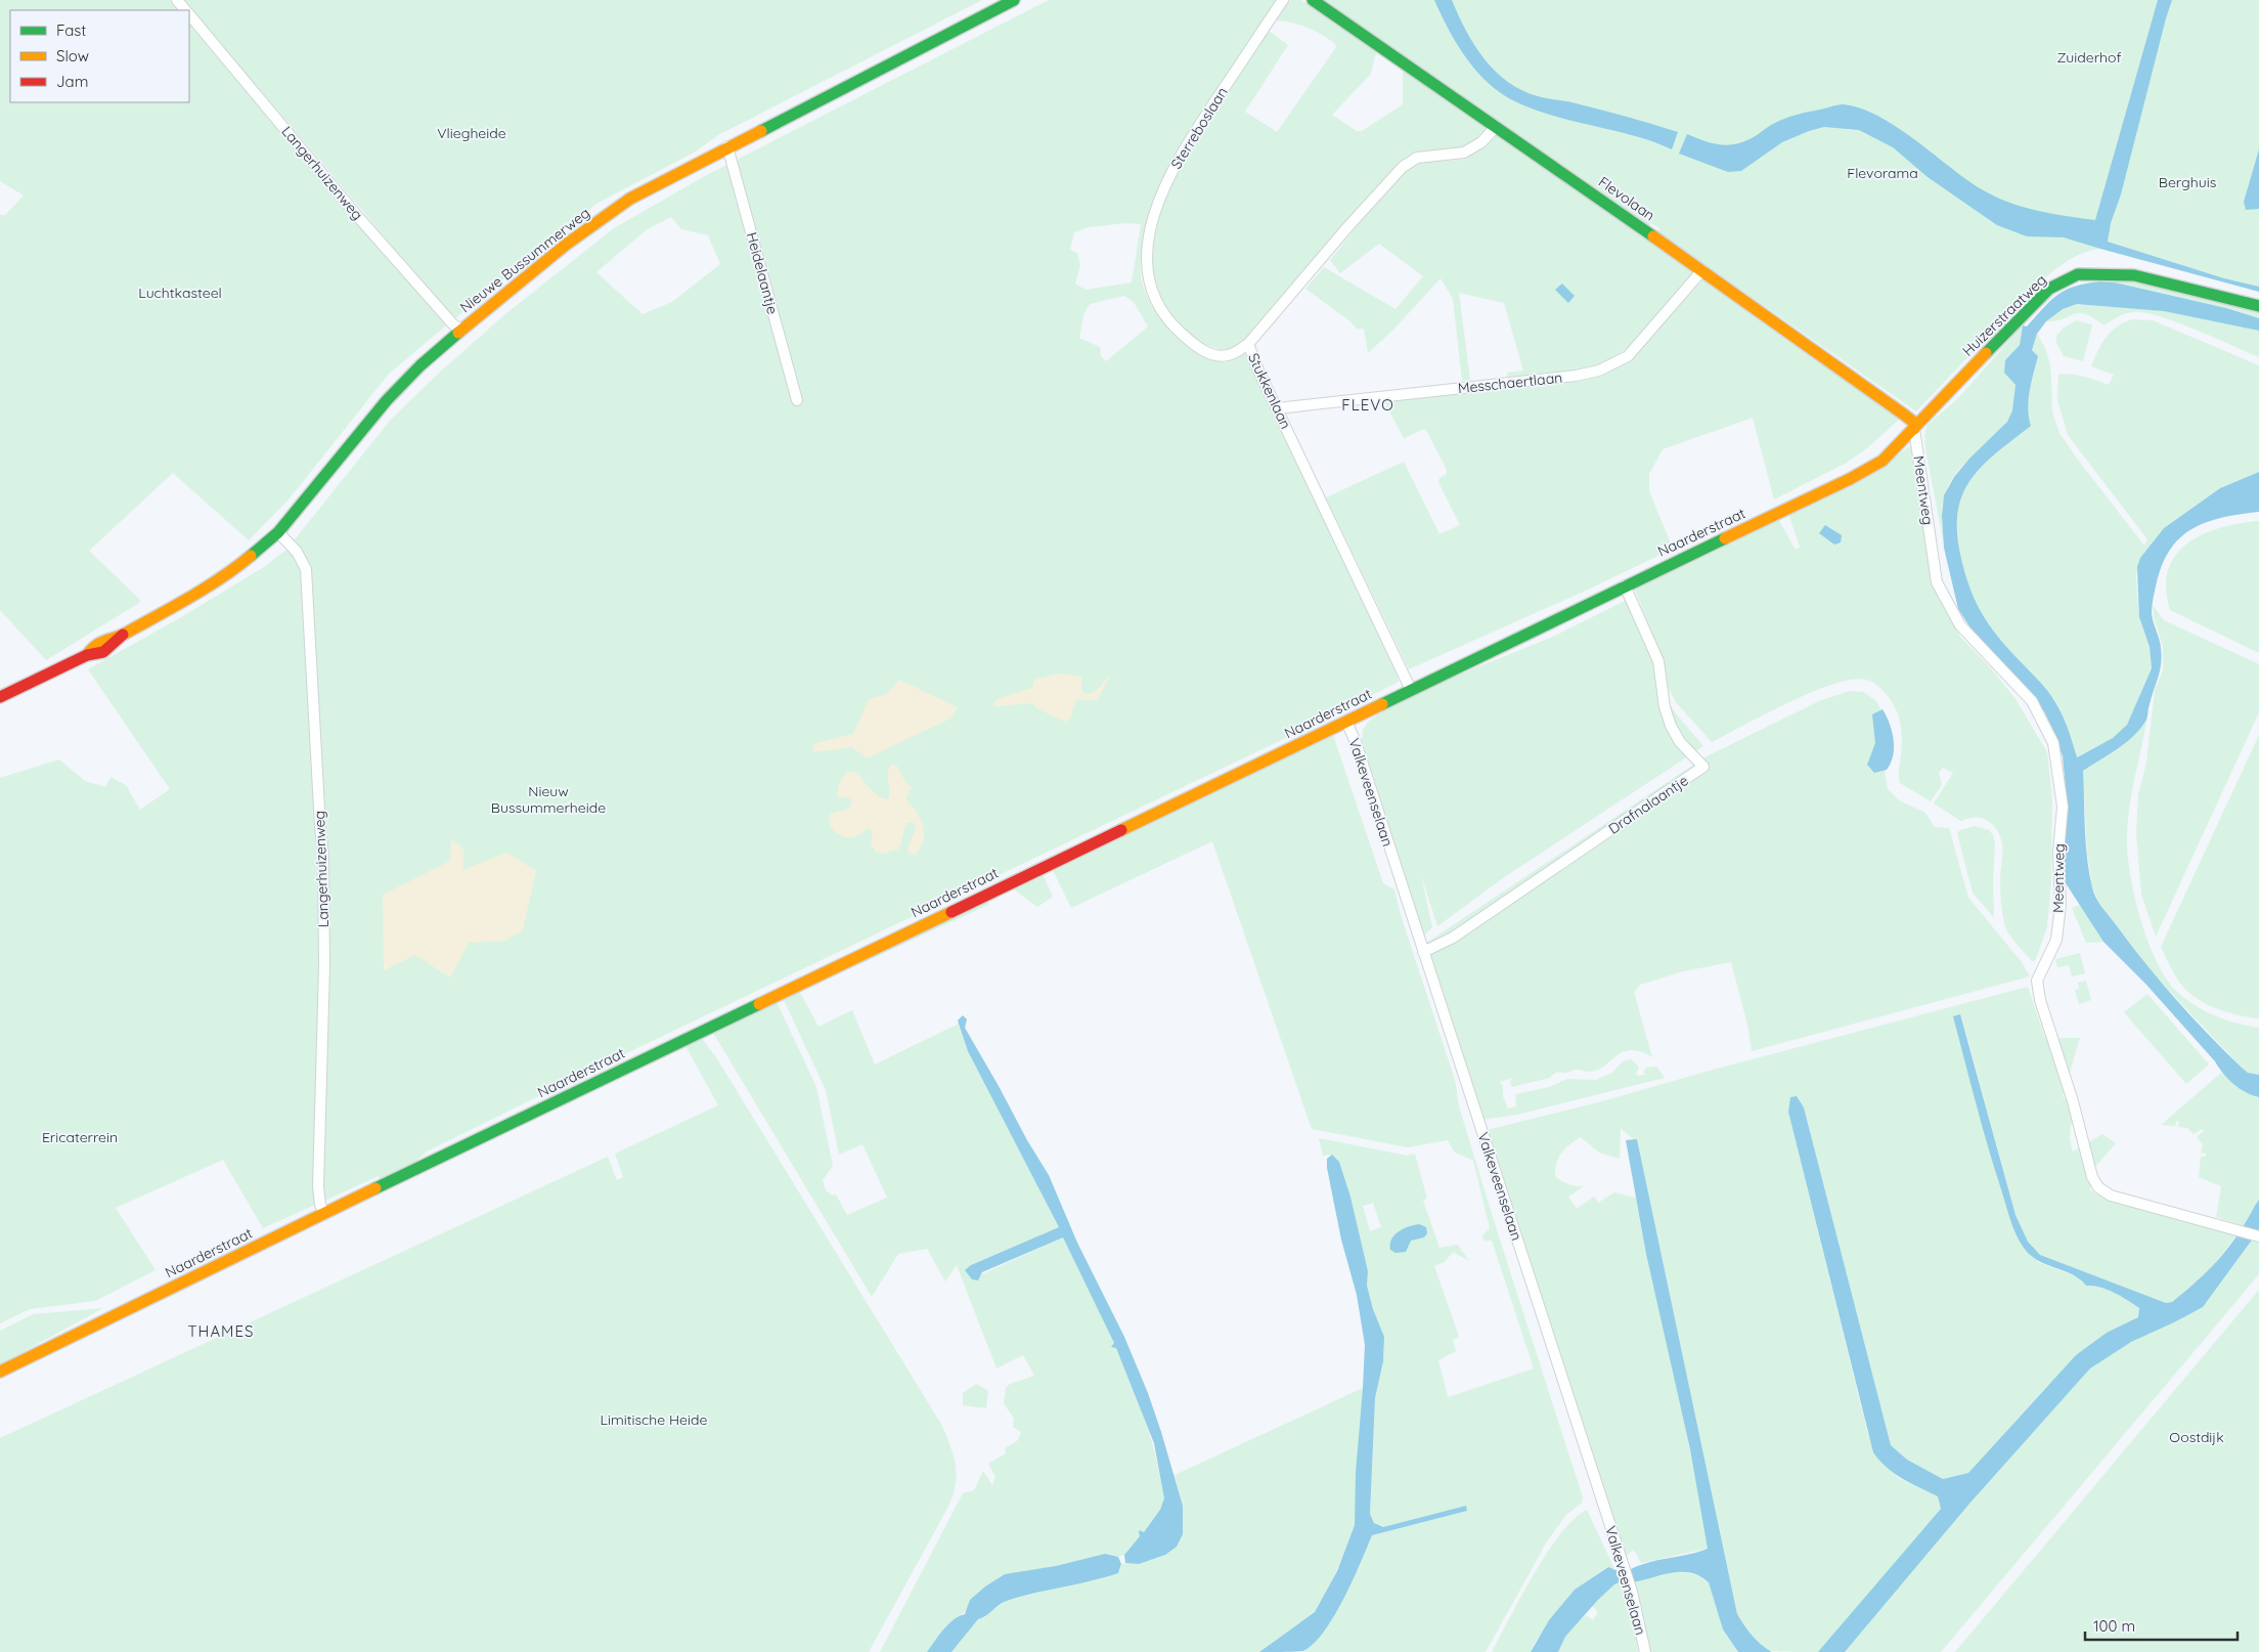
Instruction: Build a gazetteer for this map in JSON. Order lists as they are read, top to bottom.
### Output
{
  "streets": {
    "street": [
      "Sterreboslaan",
      "Langerhuizenweg",
      "Flevolaan",
      "Nieuwe Bussummerweg",
      "Heidelaantje",
      "Huizerstraatweg",
      "Messchaertlaan",
      "Stukkenlaan",
      "Meentweg",
      "Naarderstraat",
      "Valkeveenselaan",
      "Drafnalaantje"
    ]
  },
  "crossings": [
    ["Sterreboslaan", "Stukkenlaan"],
    ["Langerhuizenweg", "Nieuwe Bussummerweg"],
    ["Langerhuizenweg", "Naarderstraat"],
    ["Flevolaan", "Huizerstraatweg"],
    ["Flevolaan", "Messchaertlaan"],
    ["Flevolaan", "Stukkenlaan"],
    ["Flevolaan", "Meentweg"],
    ["Flevolaan", "Naarderstraat"],
    ["Nieuwe Bussummerweg", "Heidelaantje"],
    ["Huizerstraatweg", "Meentweg"],
    ["Huizerstraatweg", "Naarderstraat"],
    ["Messchaertlaan", "Stukkenlaan"],
    ["Stukkenlaan", "Naarderstraat"],
    ["Meentweg", "Naarderstraat"],
    ["Naarderstraat", "Valkeveenselaan"],
    ["Naarderstraat", "Drafnalaantje"],
    ["Valkeveenselaan", "Drafnalaantje"]
  ],
  "districts": ["FLEVO", "THAMES"],
  "parks": [
    "Zuiderhof",
    "Vliegheide",
    "Flevorama",
    "Berghuis",
    "Luchtkasteel",
    "Nieuw Bussummerheide",
    "Ericaterrein",
    "Limitische Heide",
    "Oostdijk"
  ],
  "legend": ["Fast", "Slow", "Jam"],
  "scale_bar": "100 m"
}
